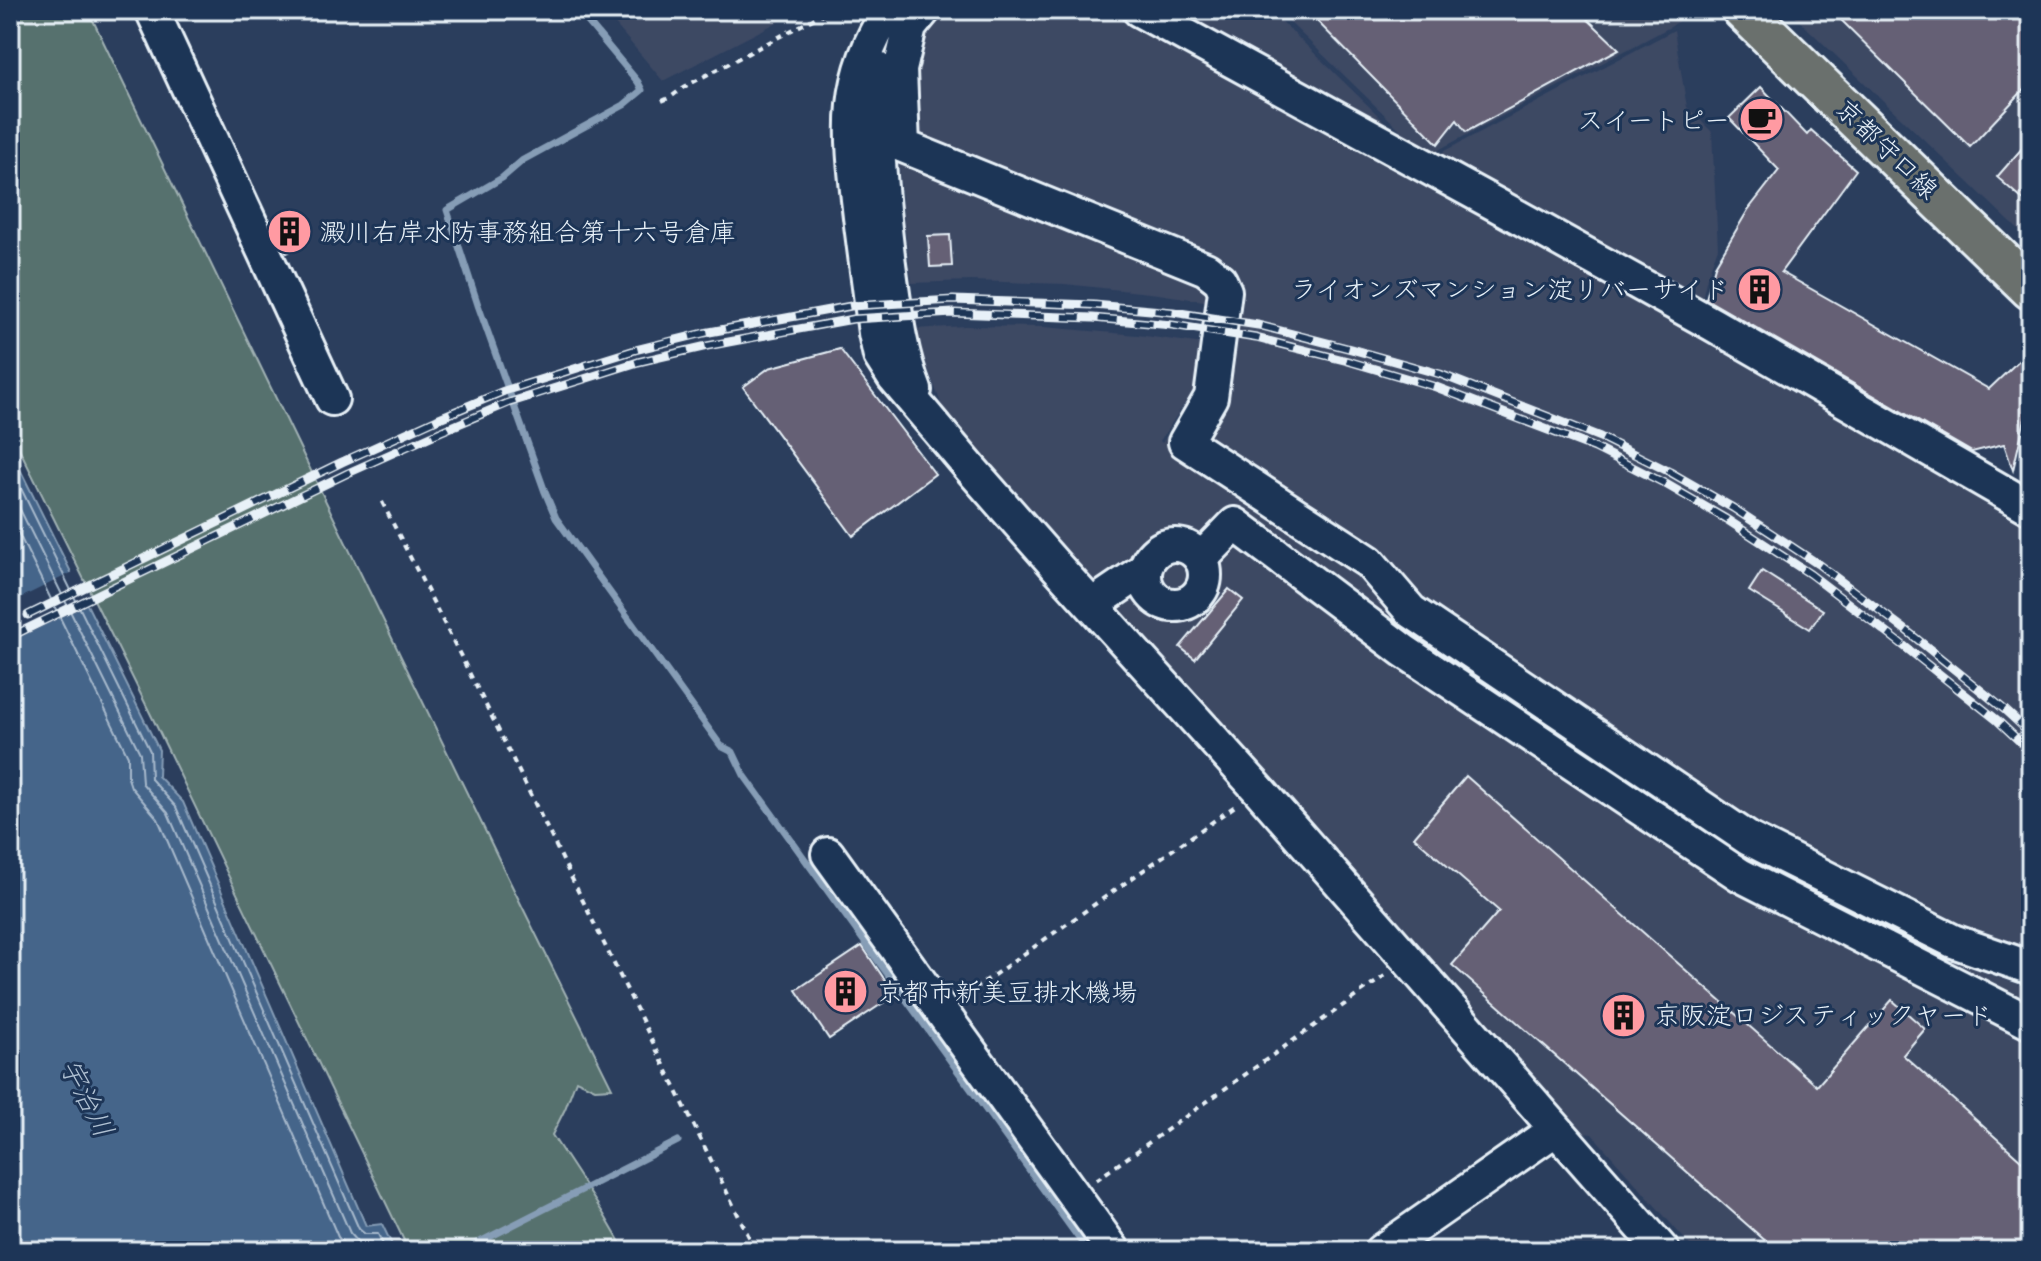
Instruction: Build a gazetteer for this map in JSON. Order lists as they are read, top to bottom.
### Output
{
  "streets": {
    "main road": ["京都守口線"]
  },
  "water": ["宇治川"],
  "places": {
    "cafe": ["スイートピー"],
    "building": [
      "澱川右岸水防事務組合第十六号倉庫",
      "ライオンズマンション淀リバーサイド",
      "京都市新美豆排水機場",
      "京阪淀ロジスティックヤード"
    ]
  }
}
